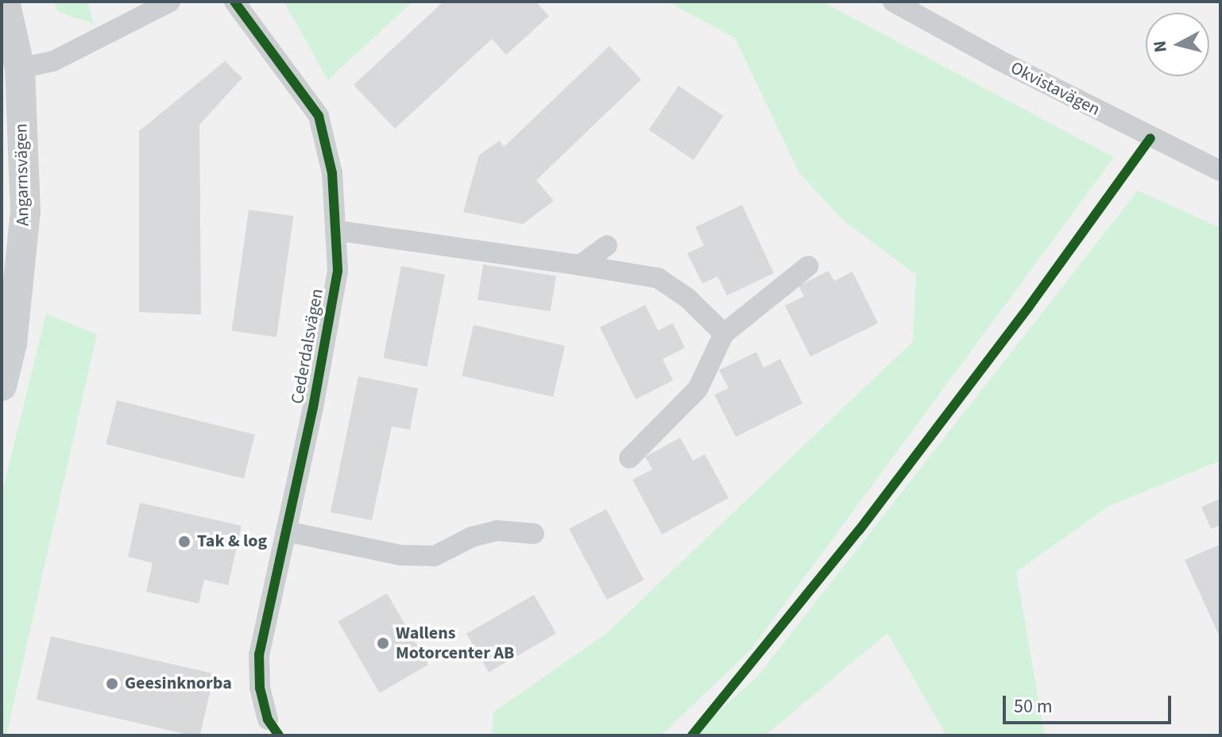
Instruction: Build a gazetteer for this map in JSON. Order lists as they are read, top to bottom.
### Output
{
  "streets": {
    "main road": ["Angarnsvägen"],
    "street": ["Okvistavägen", "Cederdalsvägen"]
  },
  "places": ["Tak & log", "Wallens Motorcenter AB", "Geesinknorba"],
  "scale_bar": "50 m",
  "north": "left"
}
